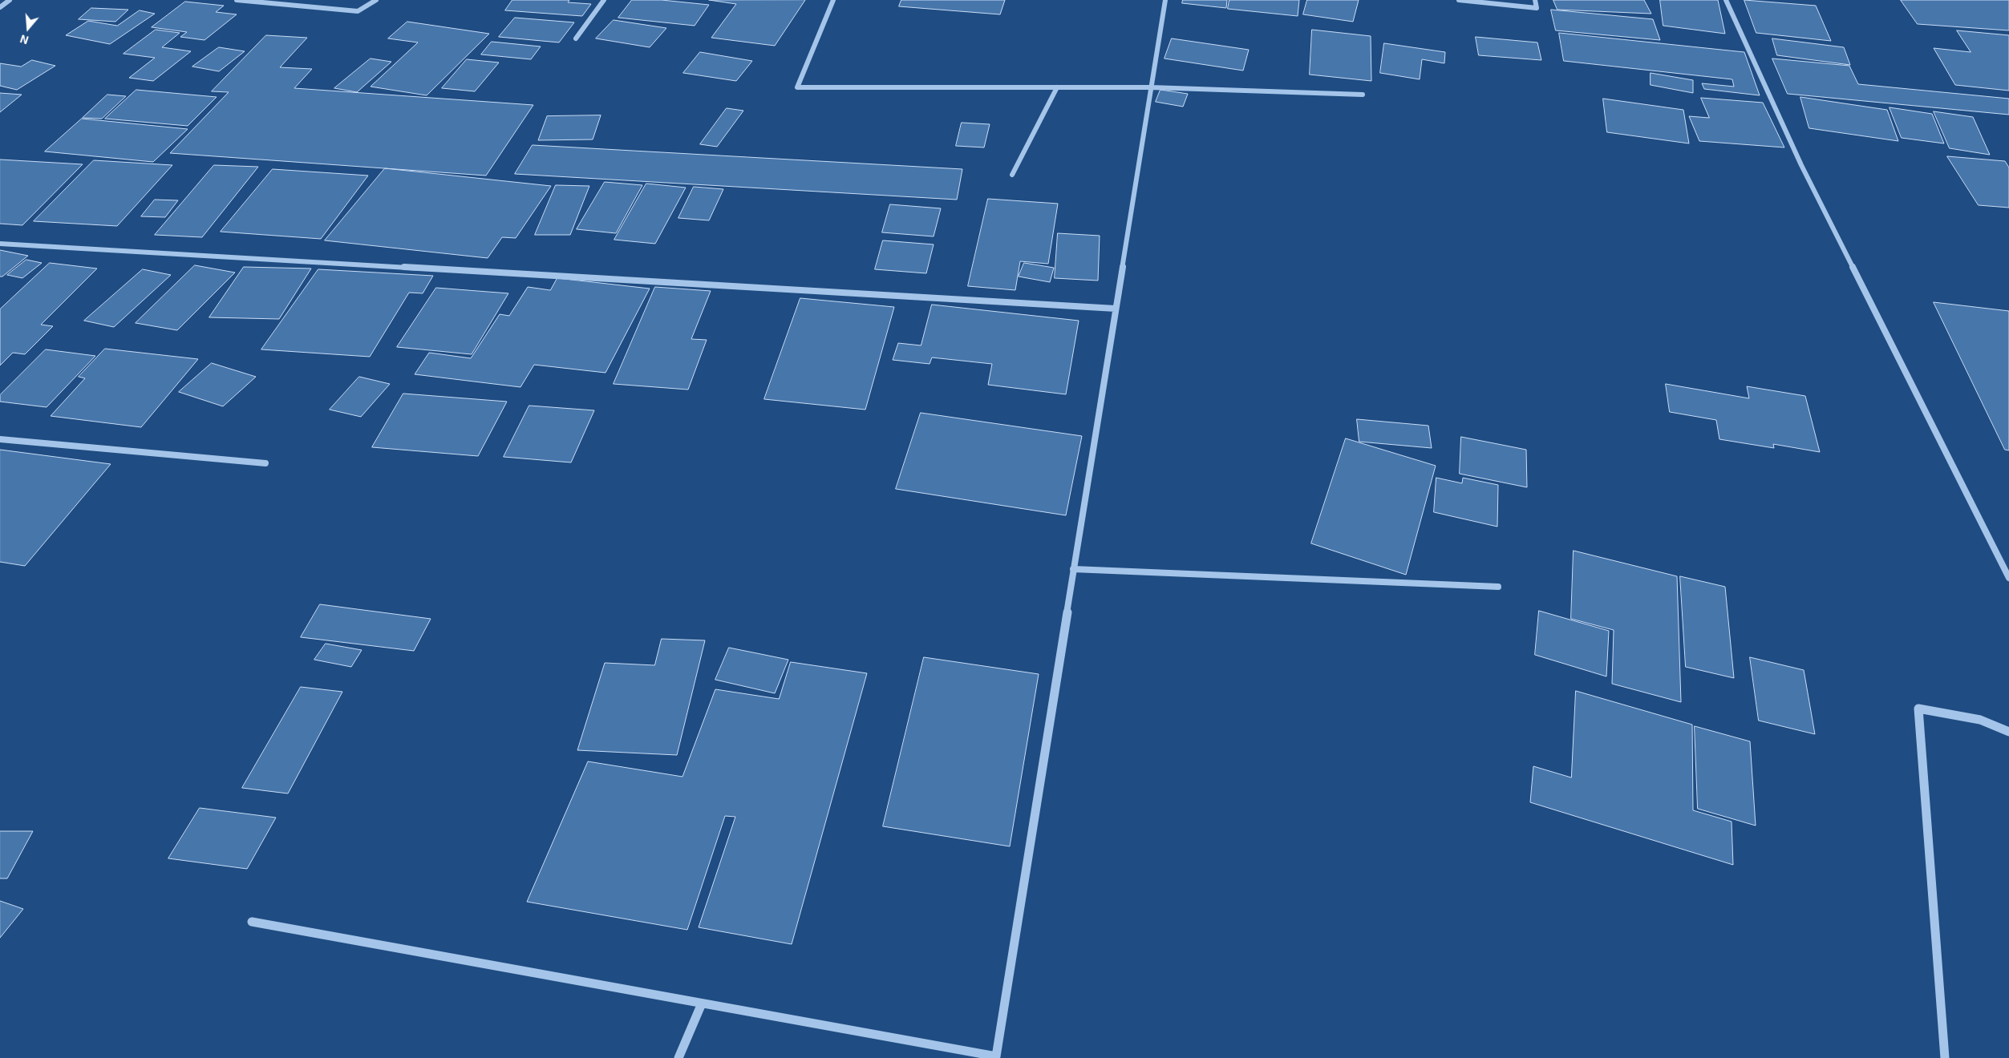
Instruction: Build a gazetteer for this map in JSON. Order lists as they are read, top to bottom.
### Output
{
  "north": "bottom"
}
